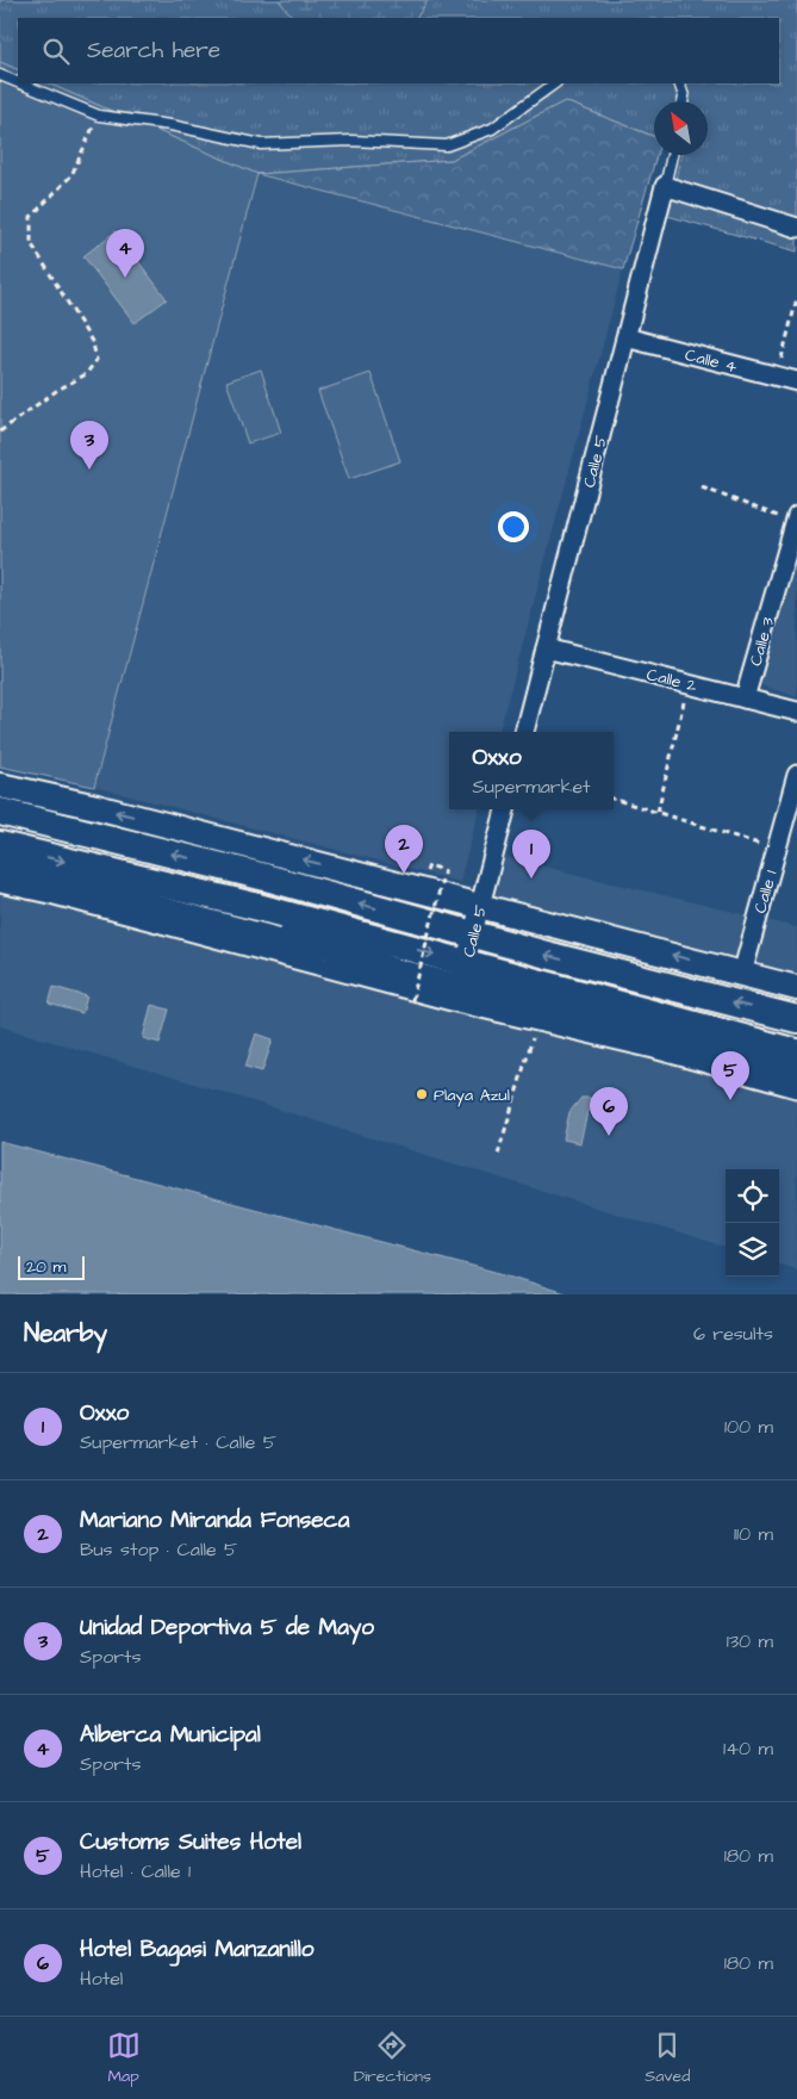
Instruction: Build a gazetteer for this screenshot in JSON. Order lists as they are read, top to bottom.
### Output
{
  "streets": {
    "street": [
      "Calle 4",
      "Calle 5",
      "Calle 3",
      "Calle 2",
      "Calle 1"
    ]
  },
  "crossings": [
    ["Calle 4", "Calle 5"],
    ["Calle 5", "Calle 2"],
    ["Calle 3", "Calle 2"]
  ],
  "places": ["Playa Azul"],
  "scale_bar": "20 m",
  "north": "top left",
  "page": {
    "search": "Search here",
    "pins": [
      "4",
      "3",
      "2",
      "1",
      "5",
      "6"
    ],
    "popup": ["Oxxo", "Supermarket"],
    "scale": "20 m",
    "heading": ["Nearby", "6 results"],
    "list": [
      {
        "mark": "1",
        "name": "Oxxo",
        "note": "Supermarket · Calle 5",
        "value": "100 m"
      },
      {
        "mark": "2",
        "name": "Mariano Miranda Fonseca",
        "note": "Bus stop · Calle 5",
        "value": "110 m"
      },
      {
        "mark": "3",
        "name": "Unidad Deportiva 5 de Mayo",
        "note": "Sports",
        "value": "130 m"
      },
      {
        "mark": "4",
        "name": "Alberca Municipal",
        "note": "Sports",
        "value": "140 m"
      },
      {
        "mark": "5",
        "name": "Customs Suites Hotel",
        "note": "Hotel · Calle 1",
        "value": "180 m"
      },
      {
        "mark": "6",
        "name": "Hotel Bagasi Manzanillo",
        "note": "Hotel",
        "value": "180 m"
      }
    ],
    "nav": ["Map", "Directions", "Saved"]
  }
}
